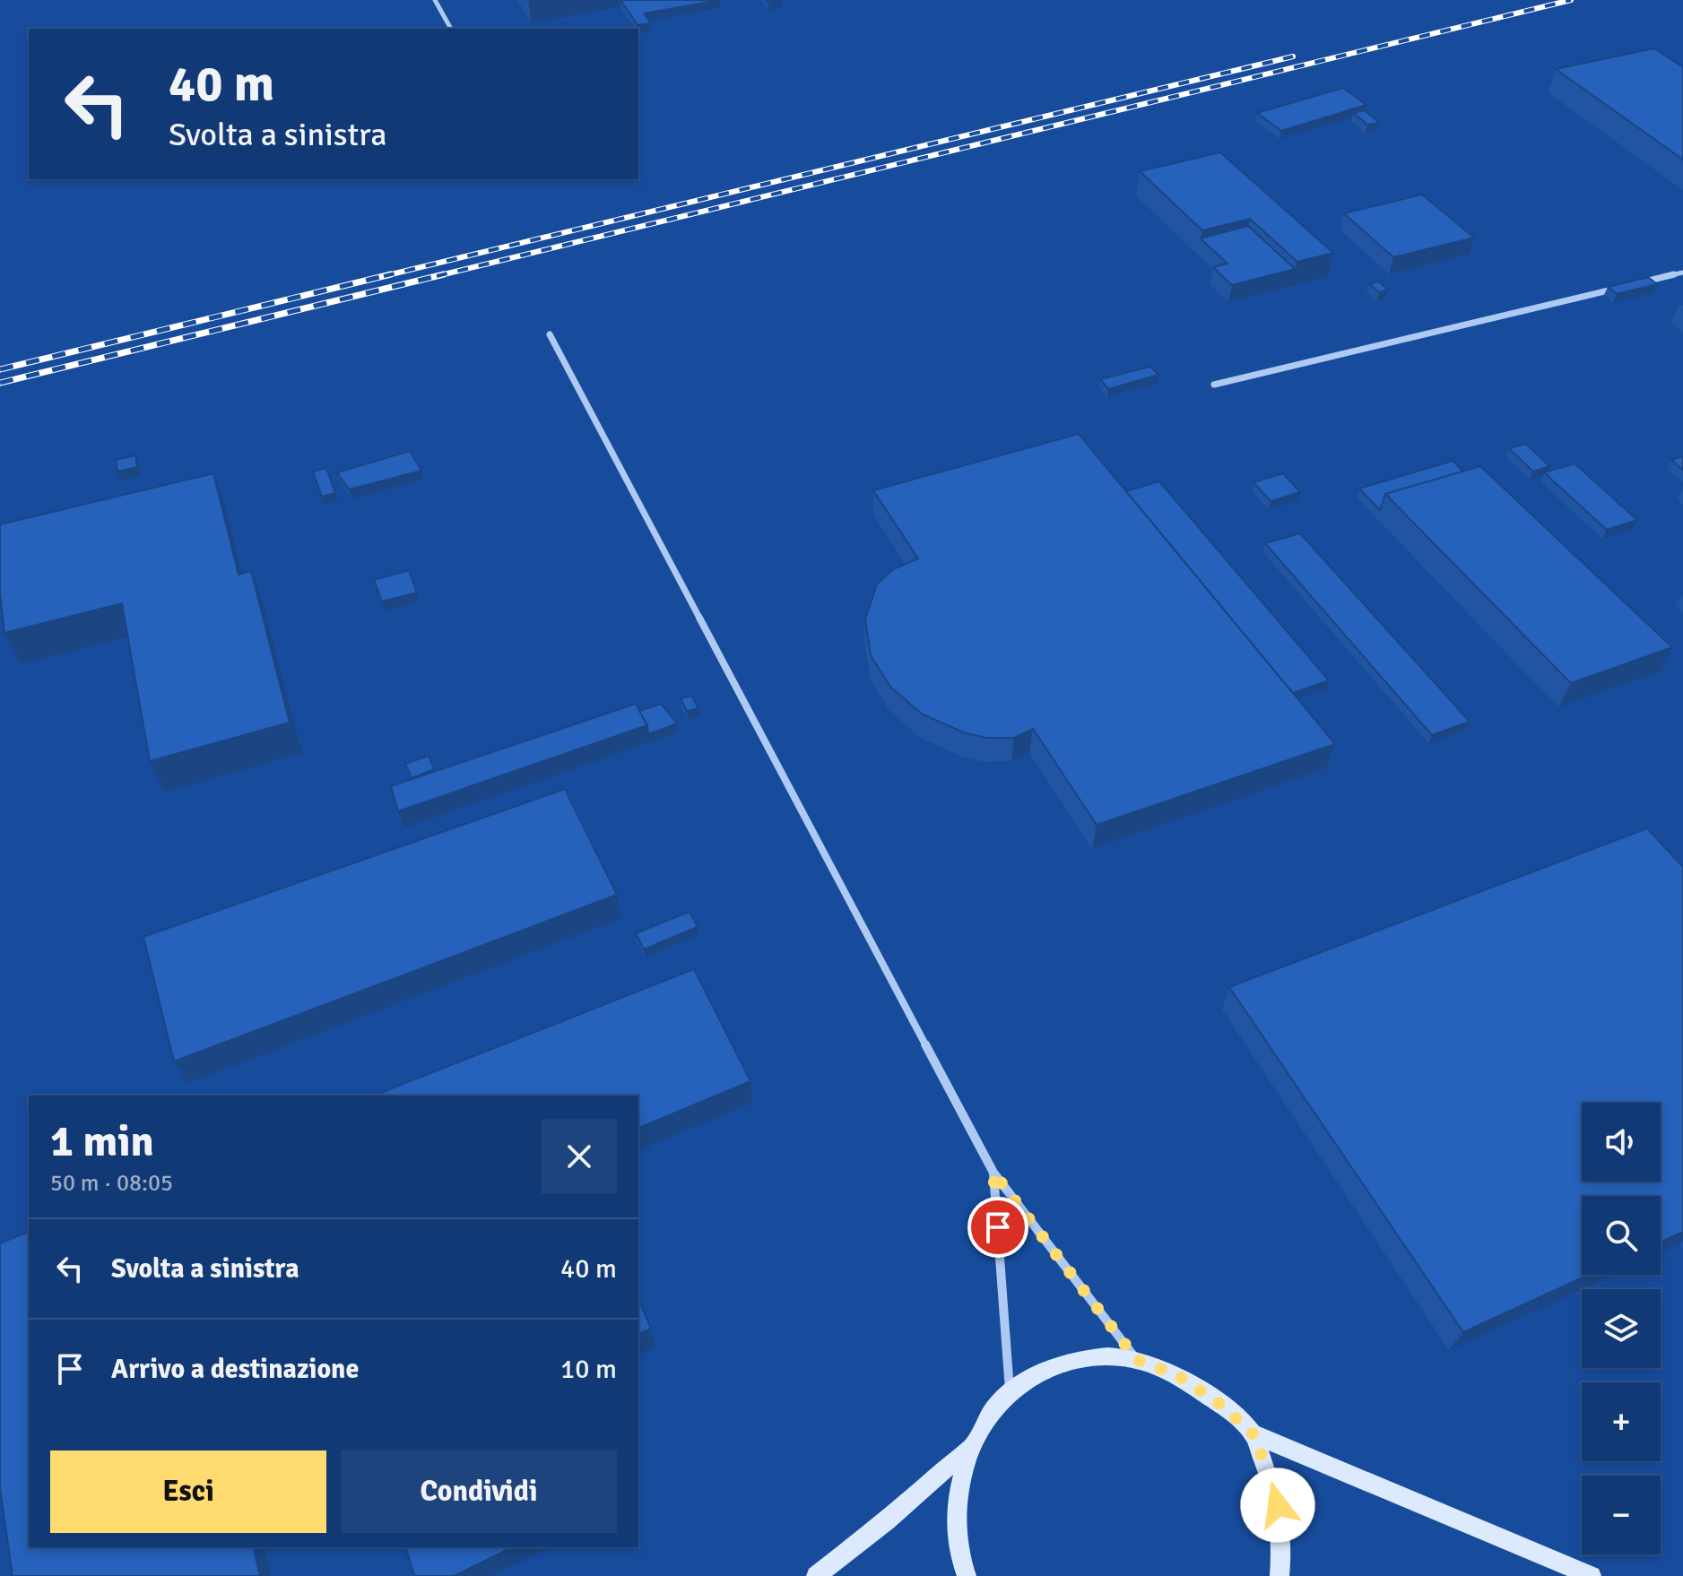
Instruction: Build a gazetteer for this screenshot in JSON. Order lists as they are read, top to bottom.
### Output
{
  "page": {
    "turn": ["40 m", "Svolta a sinistra"],
    "heading": ["1 min", "50 m · 08:05"],
    "map_buttons": ["+", "−"],
    "list": [
      {
        "name": "Svolta a sinistra",
        "value": "40 m"
      },
      {
        "name": "Arrivo a destinazione",
        "value": "10 m"
      }
    ],
    "buttons": ["Esci", "Condividi"]
  }
}
